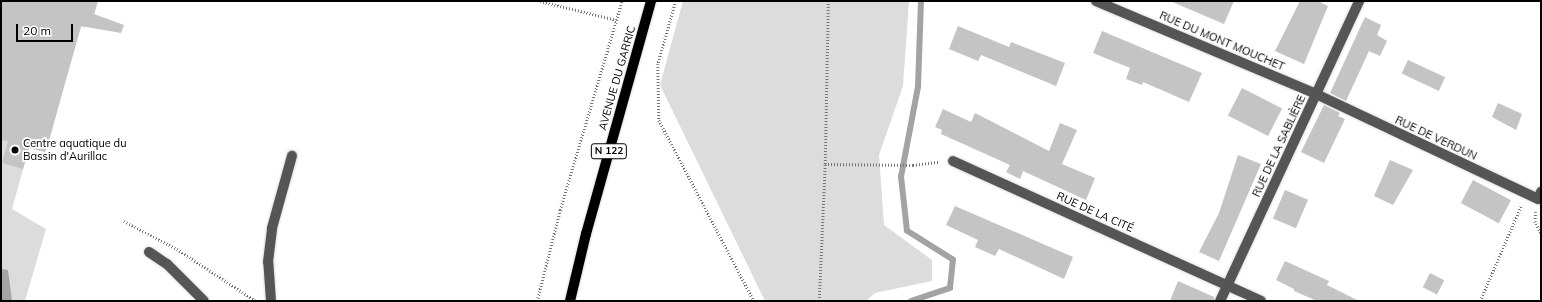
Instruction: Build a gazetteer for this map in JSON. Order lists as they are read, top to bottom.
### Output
{
  "streets": {
    "main road": ["AVENUE DU GARRIC", "N 122"],
    "street": [
      "RUE DU MONT MOUCHET",
      "RUE DE VERDUN",
      "RUE DE LA SABLIÈRE",
      "RUE DE LA CITÉ"
    ]
  },
  "crossings": [
    ["RUE DU MONT MOUCHET", "RUE DE VERDUN"],
    ["RUE DU MONT MOUCHET", "RUE DE LA SABLIÈRE"],
    ["RUE DE VERDUN", "RUE DE LA SABLIÈRE"],
    ["RUE DE LA SABLIÈRE", "RUE DE LA CITÉ"]
  ],
  "places": ["Centre aquatique du Bassin d'Aurillac"],
  "scale_bar": "20 m"
}
